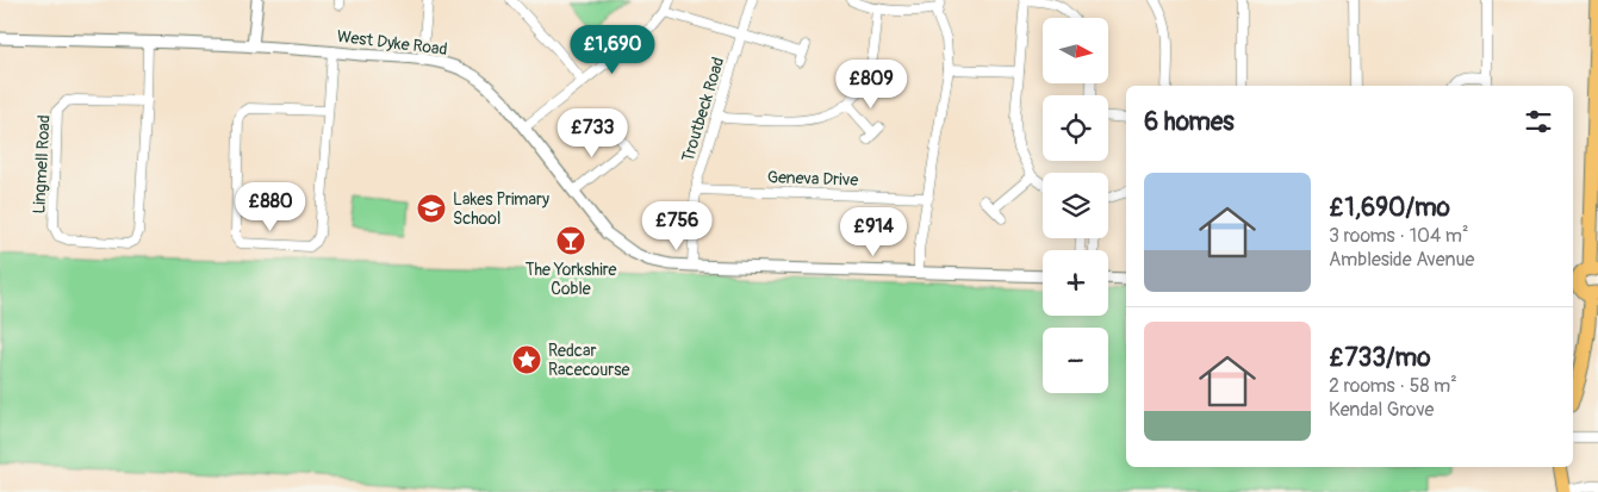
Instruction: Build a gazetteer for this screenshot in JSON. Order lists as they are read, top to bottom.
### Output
{
  "streets": {
    "street": [
      "West Dyke Road",
      "Troutbeck Road",
      "Lingmell Road",
      "Geneva Drive"
    ]
  },
  "crossings": [
    ["West Dyke Road", "Troutbeck Road"],
    ["West Dyke Road", "Lingmell Road"],
    ["Troutbeck Road", "Geneva Drive"]
  ],
  "places": {
    "school or university": ["Lakes Primary School"],
    "bar": ["The Yorkshire Coble"],
    "place": ["Redcar Racecourse"]
  },
  "north": "right",
  "page": {
    "map_buttons": ["+", "−"],
    "price": [
      "£1,690",
      "£809",
      "£733",
      "£880",
      "£756",
      "£914"
    ],
    "heading": "6 homes",
    "list": [
      {
        "name": "£1,690/mo",
        "note": "3 rooms · 104 m² · Ambleside Avenue"
      },
      {
        "name": "£733/mo",
        "note": "2 rooms · 58 m² · Kendal Grove"
      }
    ]
  }
}
